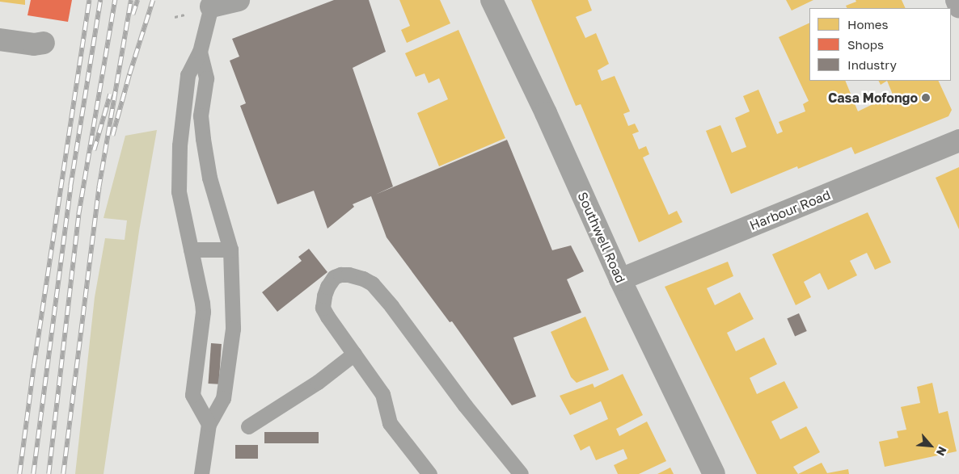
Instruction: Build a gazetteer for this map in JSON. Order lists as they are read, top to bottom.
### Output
{
  "streets": {
    "street": ["Harbour Road", "Southwell Road"]
  },
  "crossings": [
    ["Harbour Road", "Southwell Road"]
  ],
  "places": ["Casa Mofongo"],
  "legend": ["Homes", "Shops", "Industry"],
  "north": "bottom right"
}
